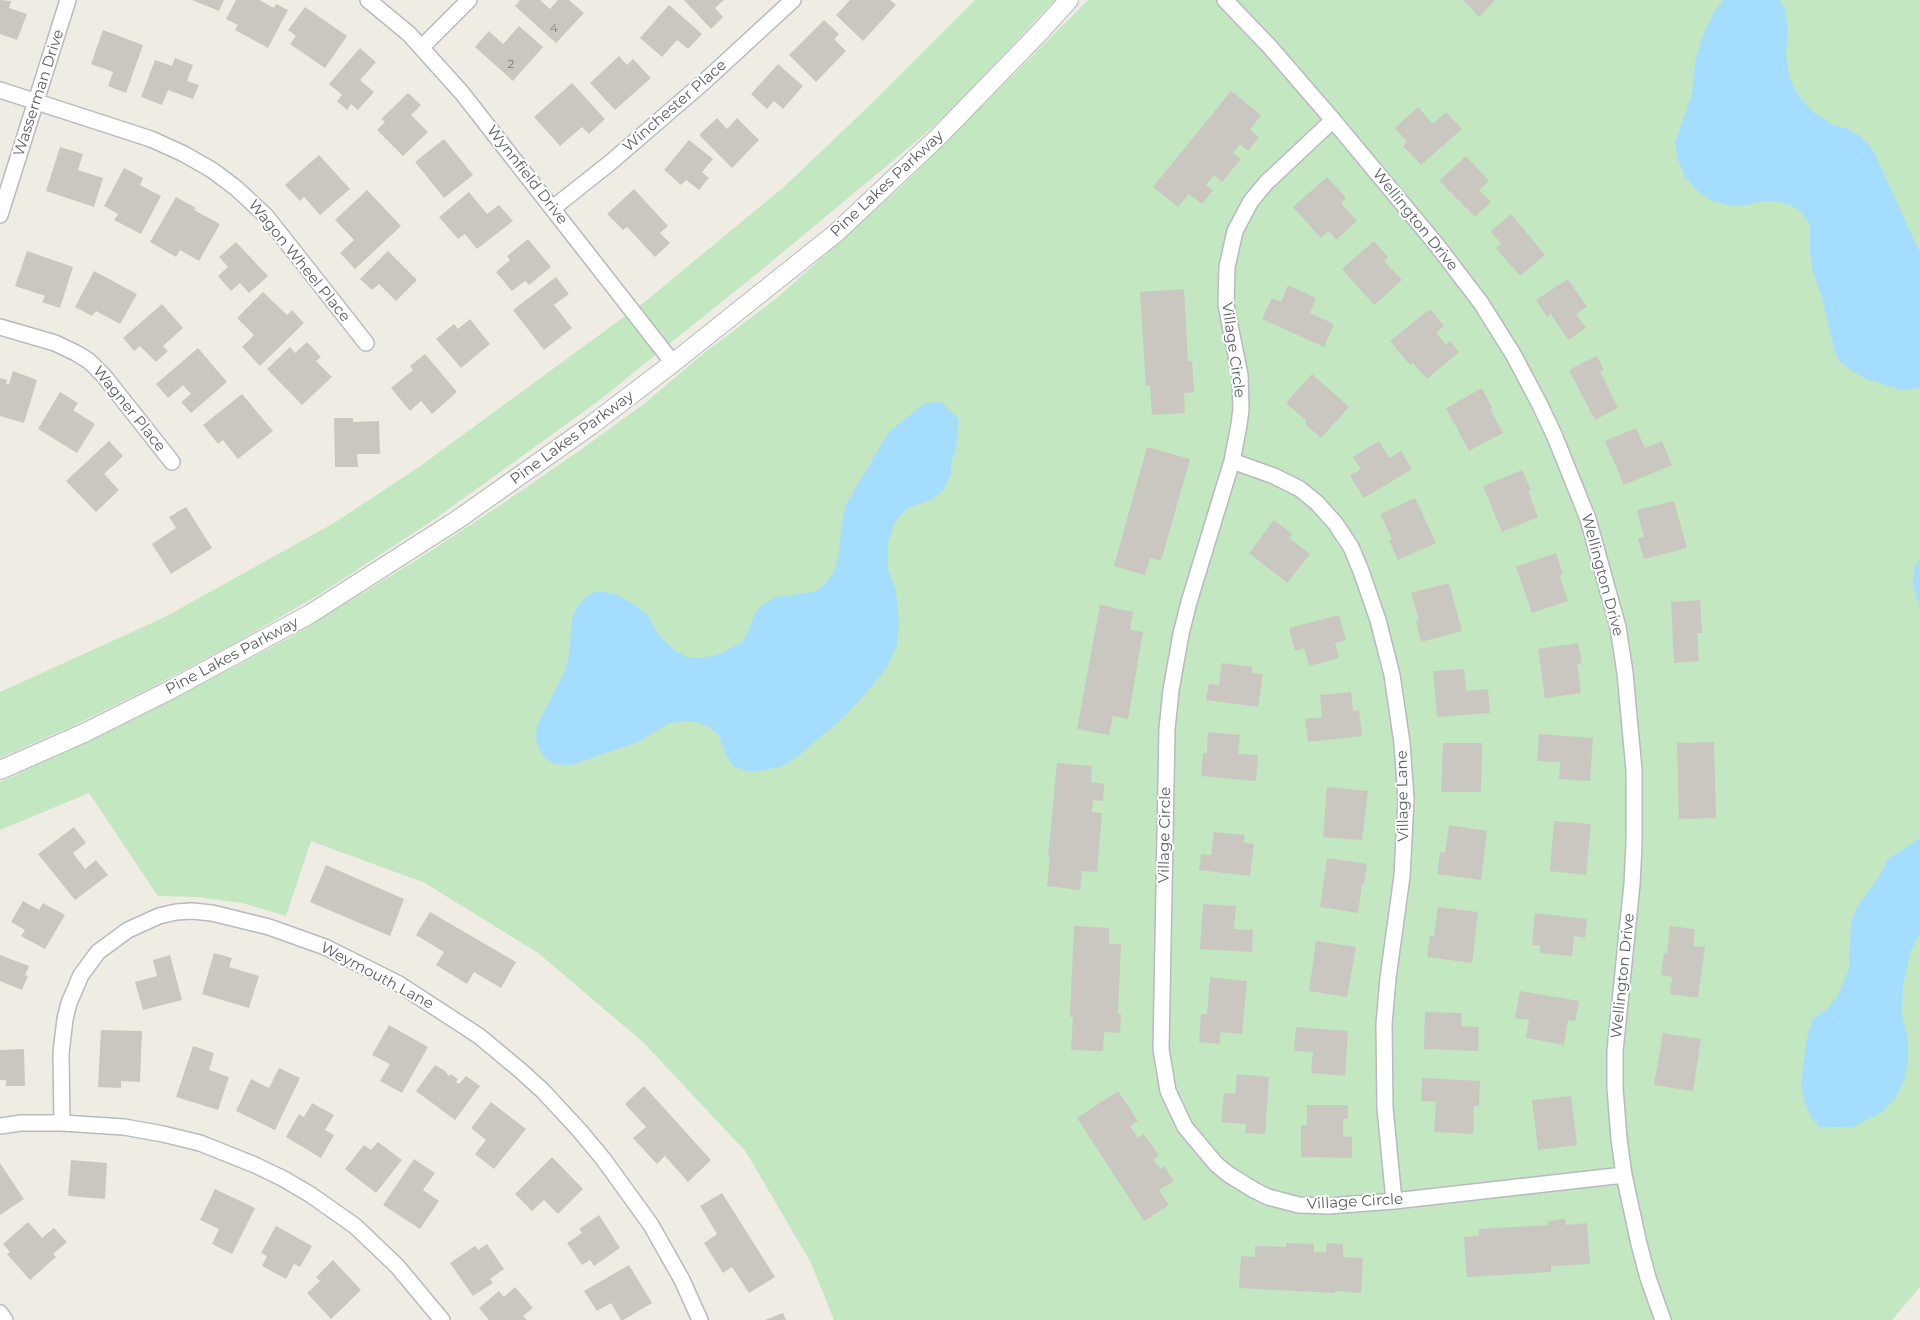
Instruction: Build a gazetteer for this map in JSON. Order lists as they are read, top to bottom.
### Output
{
  "streets": {
    "street": [
      "Wasserman Drive",
      "Winchester Place",
      "Wynnfield Drive",
      "Pine Lakes Parkway",
      "Wellington Drive",
      "Wagon Wheel Place",
      "Village Circle",
      "Wagner Place",
      "Village Lane",
      "Weymouth Lane"
    ]
  },
  "crossings": [
    ["Wasserman Drive", "Wagon Wheel Place"],
    ["Winchester Place", "Wynnfield Drive"],
    ["Wynnfield Drive", "Pine Lakes Parkway"],
    ["Wellington Drive", "Village Circle"],
    ["Village Circle", "Village Lane"]
  ],
  "house_numbers": ["4", "2"]
}
